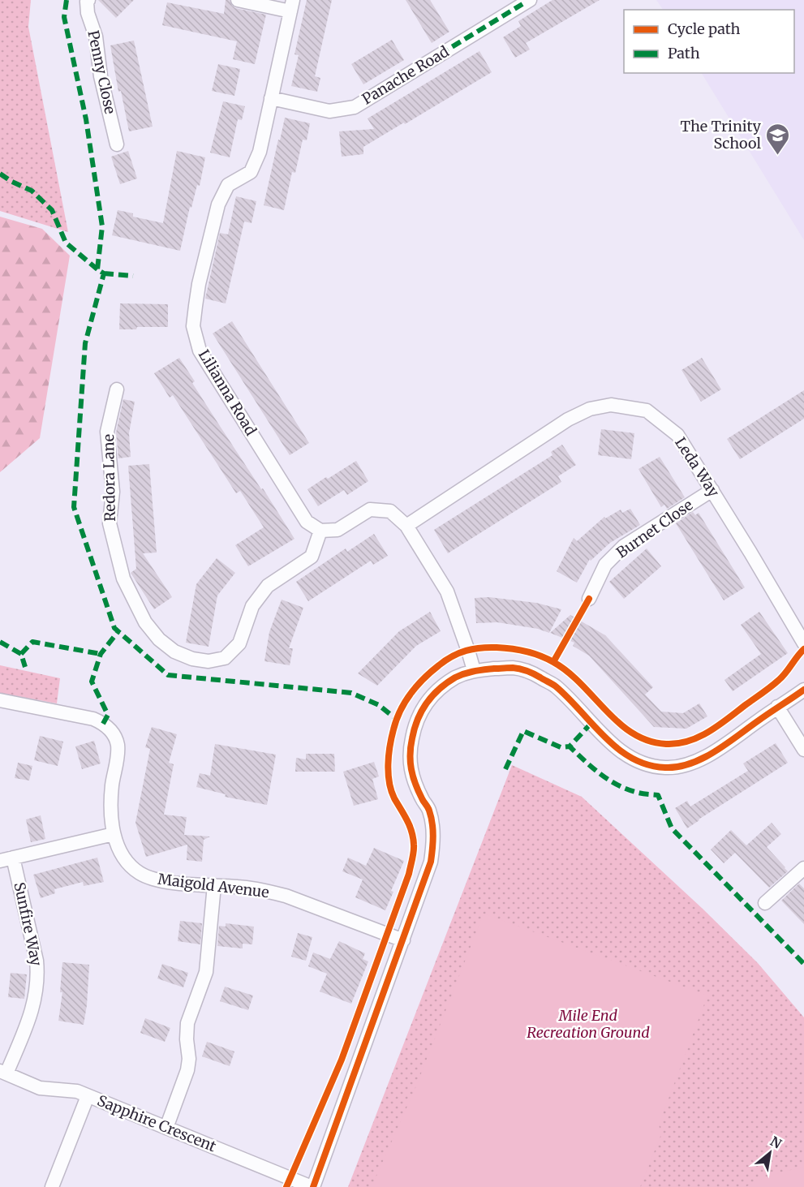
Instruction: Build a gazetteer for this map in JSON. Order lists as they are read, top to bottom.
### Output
{
  "streets": {
    "street": [
      "Penny Close",
      "Panache Road",
      "Lilianna Road",
      "Leda Way",
      "Redora Lane",
      "Burnet Close",
      "Maigold Avenue",
      "Sunfire Way",
      "Sapphire Crescent"
    ]
  },
  "crossings": [
    ["Panache Road", "Lilianna Road"],
    ["Lilianna Road", "Redora Lane"],
    ["Leda Way", "Burnet Close"],
    ["Sunfire Way", "Sapphire Crescent"]
  ],
  "parks": ["Mile End Recreation Ground"],
  "places": {
    "school or university": ["The Trinity School"]
  },
  "legend": ["Cycle path", "Path"],
  "north": "top right"
}
